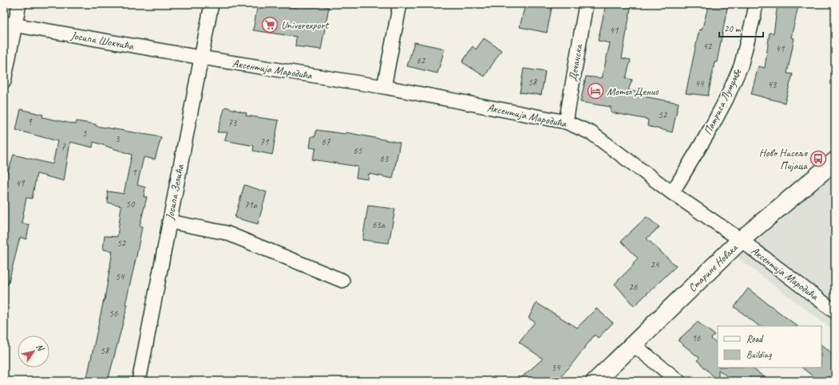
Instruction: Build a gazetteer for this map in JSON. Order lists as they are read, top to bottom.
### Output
{
  "streets": {
    "street": [
      "Јосипа Шокчића",
      "Дечанска",
      "Аксентија Мародића",
      "Патриса Лумумбе",
      "Јосипа Зелића",
      "Старине Новака"
    ]
  },
  "crossings": [
    ["Јосипа Шокчића", "Аксентија Мародића"],
    ["Јосипа Шокчића", "Јосипа Зелића"],
    ["Дечанска", "Аксентија Мародића"],
    ["Аксентија Мародића", "Патриса Лумумбе"],
    ["Аксентија Мародића", "Јосипа Зелића"],
    ["Аксентија Мародића", "Старине Новака"]
  ],
  "places": {
    "supermarket": ["Univerexport"],
    "hotel": ["Мотел Денис"],
    "bus stop": ["Ново Насеље Пијаца"]
  },
  "house_numbers": [
    "41",
    "42",
    "41",
    "62",
    "58",
    "44",
    "43",
    "52",
    "9",
    "73",
    "5",
    "3",
    "71",
    "67",
    "7",
    "65",
    "63",
    "1",
    "49",
    "50",
    "71a",
    "63a",
    "52",
    "24",
    "54",
    "26",
    "56",
    "16",
    "58",
    "34"
  ],
  "legend": ["Road", "Building"],
  "scale_bar": "20 m",
  "north": "top right"
}
